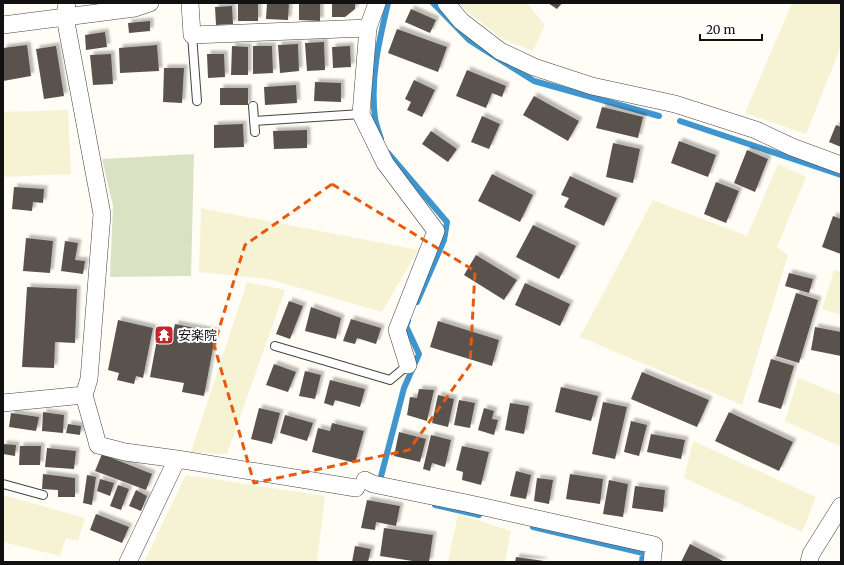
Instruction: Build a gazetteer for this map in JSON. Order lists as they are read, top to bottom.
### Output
{
  "places": {
    "temple": ["安楽院"]
  },
  "scale_bar": "20 m"
}
